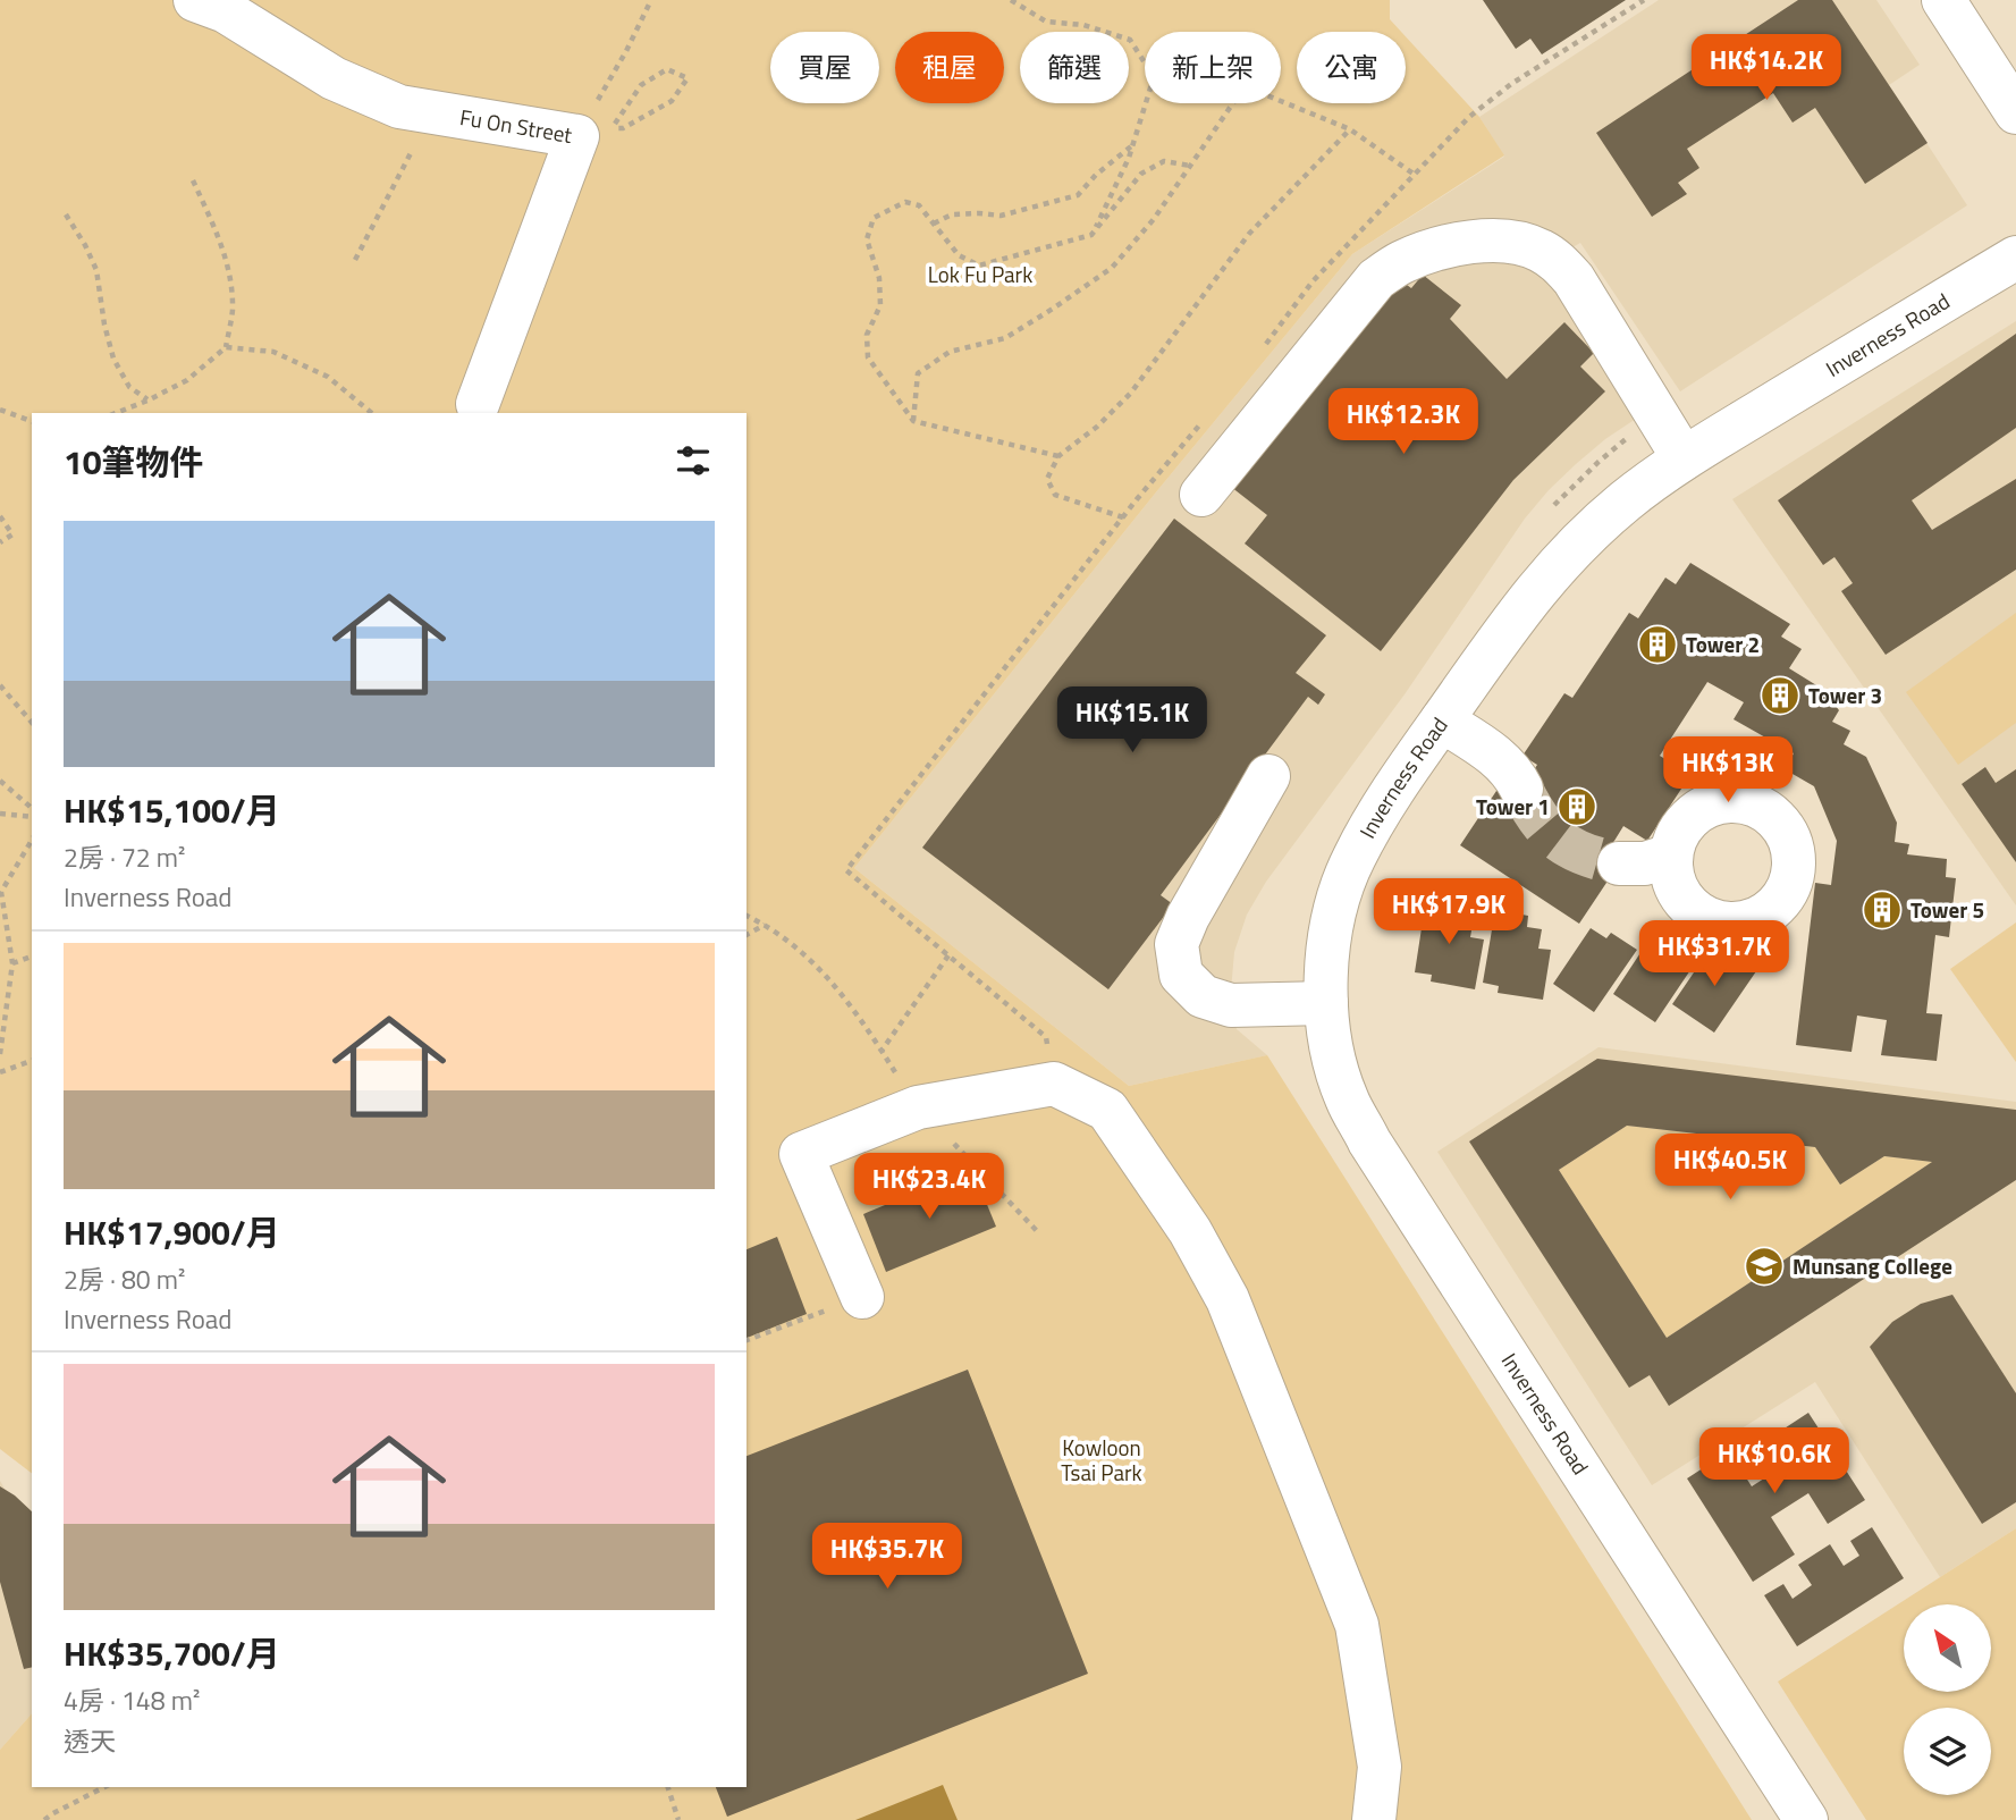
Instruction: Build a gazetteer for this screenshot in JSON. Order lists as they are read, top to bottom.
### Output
{
  "streets": {
    "street": ["Fu On Street", "Inverness Road"]
  },
  "parks": ["Lok Fu Park", "Kowloon Tsai Park"],
  "places": {
    "building": [
      "Tower 2",
      "Tower 3",
      "Tower 1",
      "Tower 5"
    ],
    "school or university": ["Munsang College"]
  },
  "north": "top left",
  "page": {
    "chip": [
      "買屋",
      "租屋",
      "篩選",
      "新上架",
      "公寓"
    ],
    "price": [
      "HK$14.2K",
      "HK$12.3K",
      "HK$15.1K",
      "HK$13K",
      "HK$17.9K",
      "HK$31.7K",
      "HK$40.5K",
      "HK$23.4K",
      "HK$10.6K",
      "HK$35.7K"
    ],
    "heading": "10筆物件",
    "list": [
      {
        "name": "HK$15,100/月",
        "note": "2房 · 72 m² · Inverness Road"
      },
      {
        "name": "HK$17,900/月",
        "note": "2房 · 80 m² · Inverness Road"
      },
      {
        "name": "HK$35,700/月",
        "note": "4房 · 148 m² · 透天"
      }
    ]
  }
}
